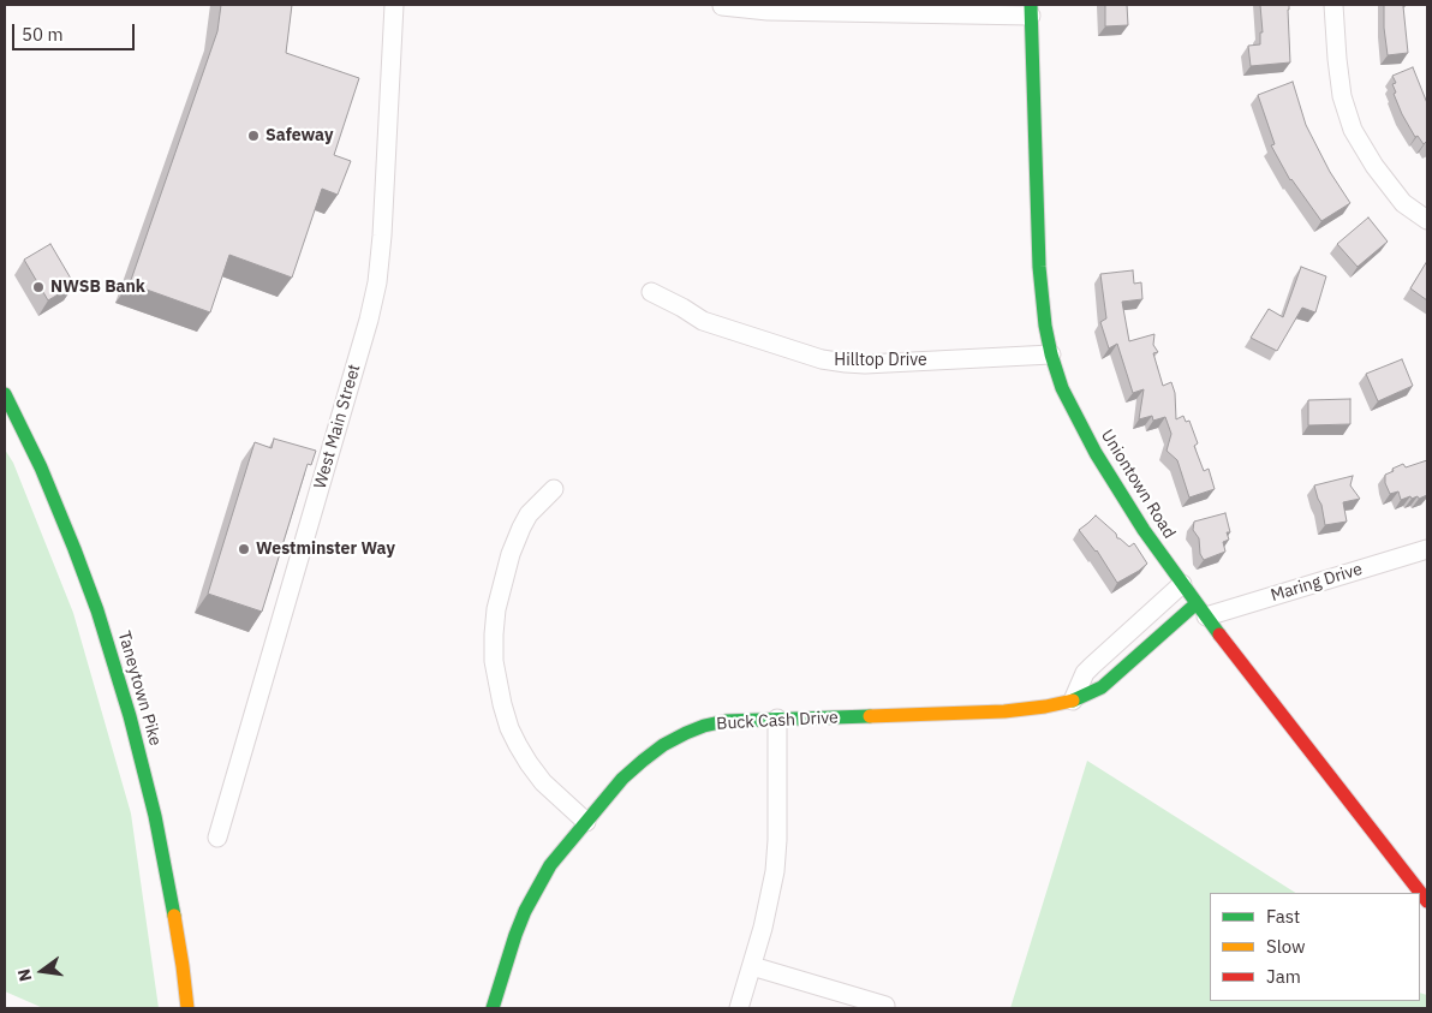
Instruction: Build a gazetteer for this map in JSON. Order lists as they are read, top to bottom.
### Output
{
  "streets": {
    "main road": ["Uniontown Road", "Taneytown Pike", "Buck Cash Drive"],
    "street": ["Hilltop Drive", "West Main Street", "Maring Drive"]
  },
  "crossings": [
    ["Hilltop Drive", "Uniontown Road"],
    ["Uniontown Road", "Maring Drive"],
    ["Uniontown Road", "Buck Cash Drive"],
    ["Maring Drive", "Buck Cash Drive"]
  ],
  "places": ["Safeway", "NWSB Bank", "Westminster Way"],
  "legend": ["Fast", "Slow", "Jam"],
  "scale_bar": "50 m",
  "north": "left"
}
